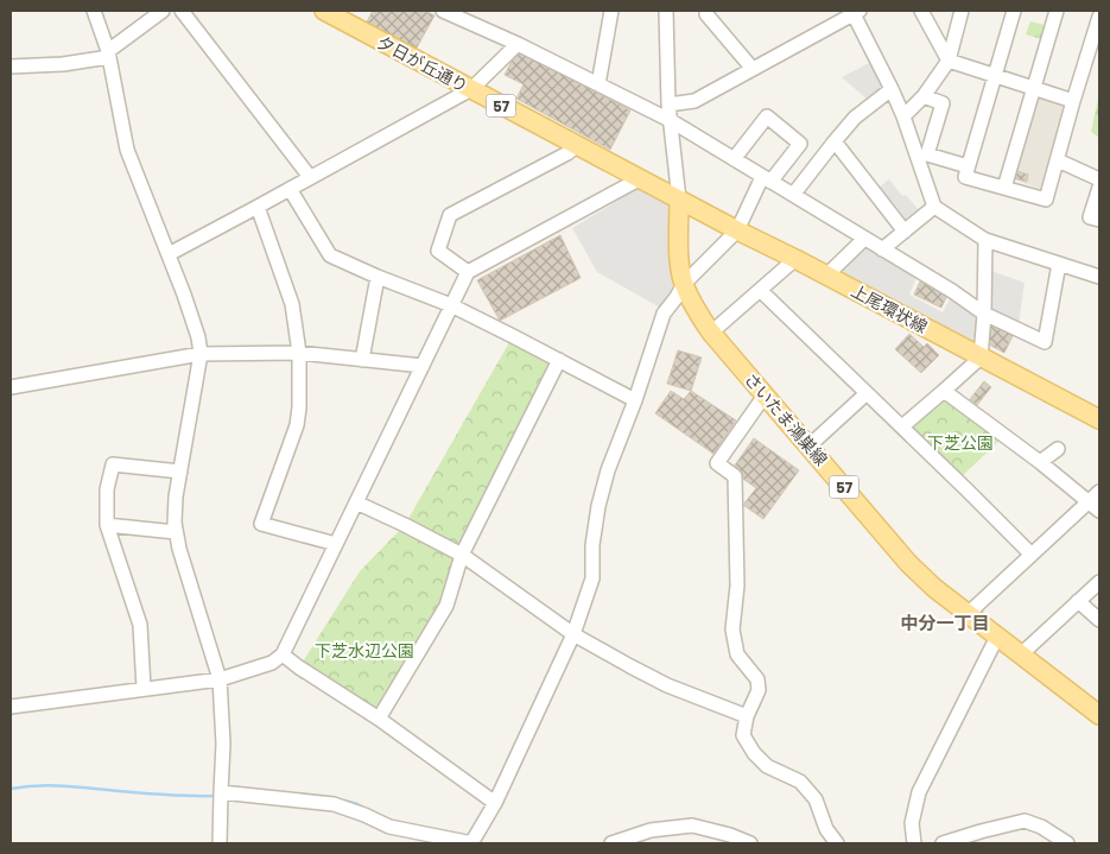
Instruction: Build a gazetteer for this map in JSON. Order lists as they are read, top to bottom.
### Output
{
  "streets": {
    "main road": [
      "夕日が丘通り",
      "57",
      "上尾環状線",
      "さいたま鴻巣線"
    ]
  },
  "crossings": [
    ["夕日が丘通り", "上尾環状線"],
    ["夕日が丘通り", "さいたま鴻巣線"],
    ["上尾環状線", "さいたま鴻巣線"]
  ],
  "districts": ["中分一丁目"],
  "parks": ["下芝公園", "下芝水辺公園"]
}
